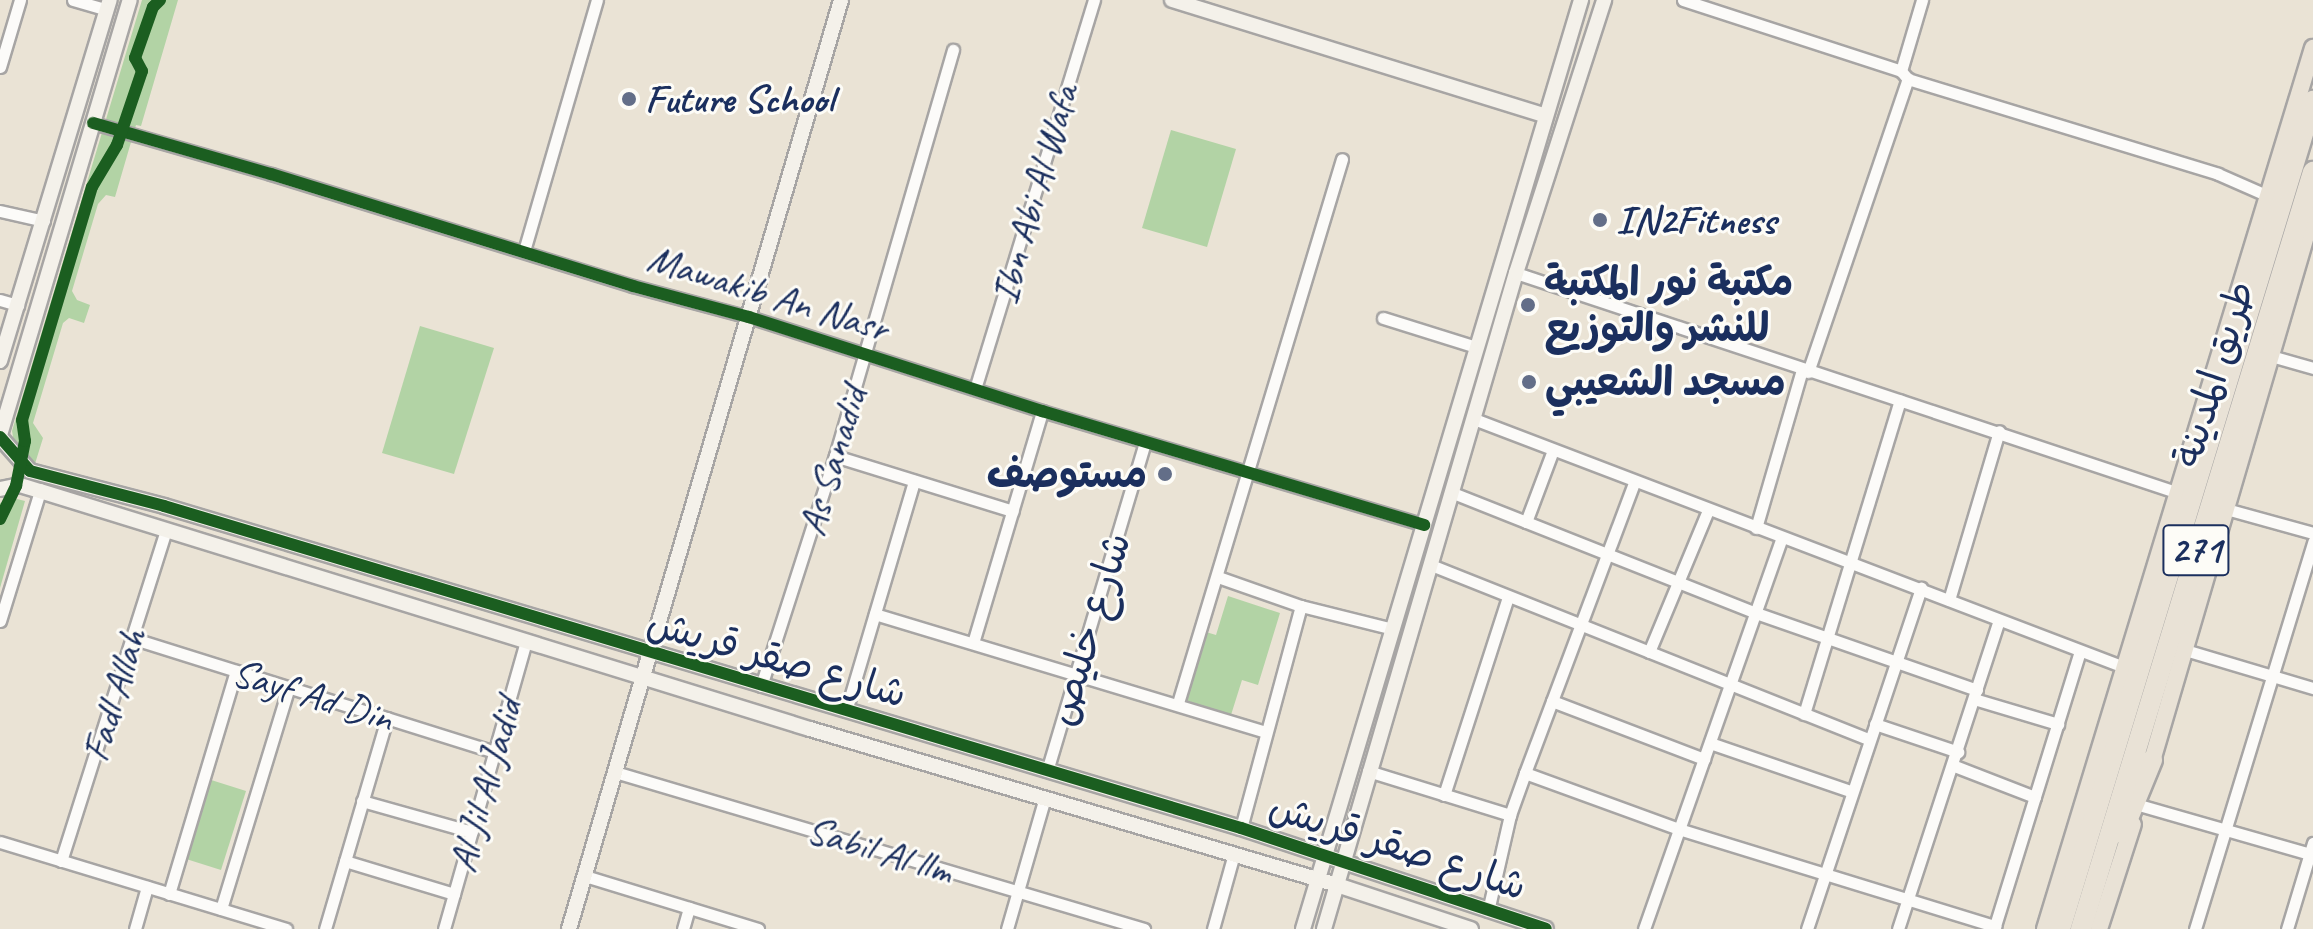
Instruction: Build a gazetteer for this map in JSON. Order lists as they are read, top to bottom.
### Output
{
  "streets": {
    "highway": ["271"],
    "main road": ["طريق المدينة"],
    "street": [
      "Ibn Abi Al Wafa",
      "Mawakib An Nasr",
      "As Sanadid",
      "شارع خليص",
      "شارع صقر قريش",
      "Fadl Allah",
      "Sayf Ad Din",
      "Al Jil Al Jadid",
      "Sabil Al llm"
    ]
  },
  "crossings": [
    ["Ibn Abi Al Wafa", "Mawakib An Nasr"],
    ["Mawakib An Nasr", "As Sanadid"],
    ["Mawakib An Nasr", "شارع خليص"],
    ["As Sanadid", "شارع صقر قريش"],
    ["شارع خليص", "شارع صقر قريش"],
    ["شارع صقر قريش", "Fadl Allah"],
    ["شارع صقر قريش", "Al Jil Al Jadid"],
    ["Fadl Allah", "Sayf Ad Din"],
    ["Sayf Ad Din", "Al Jil Al Jadid"]
  ],
  "places": [
    "Future School",
    "IN2Fitness",
    "مكتبة نور المكتبة للنشر والتوزيع",
    "مسجد الشعيبي",
    "مستوصف"
  ]
}
